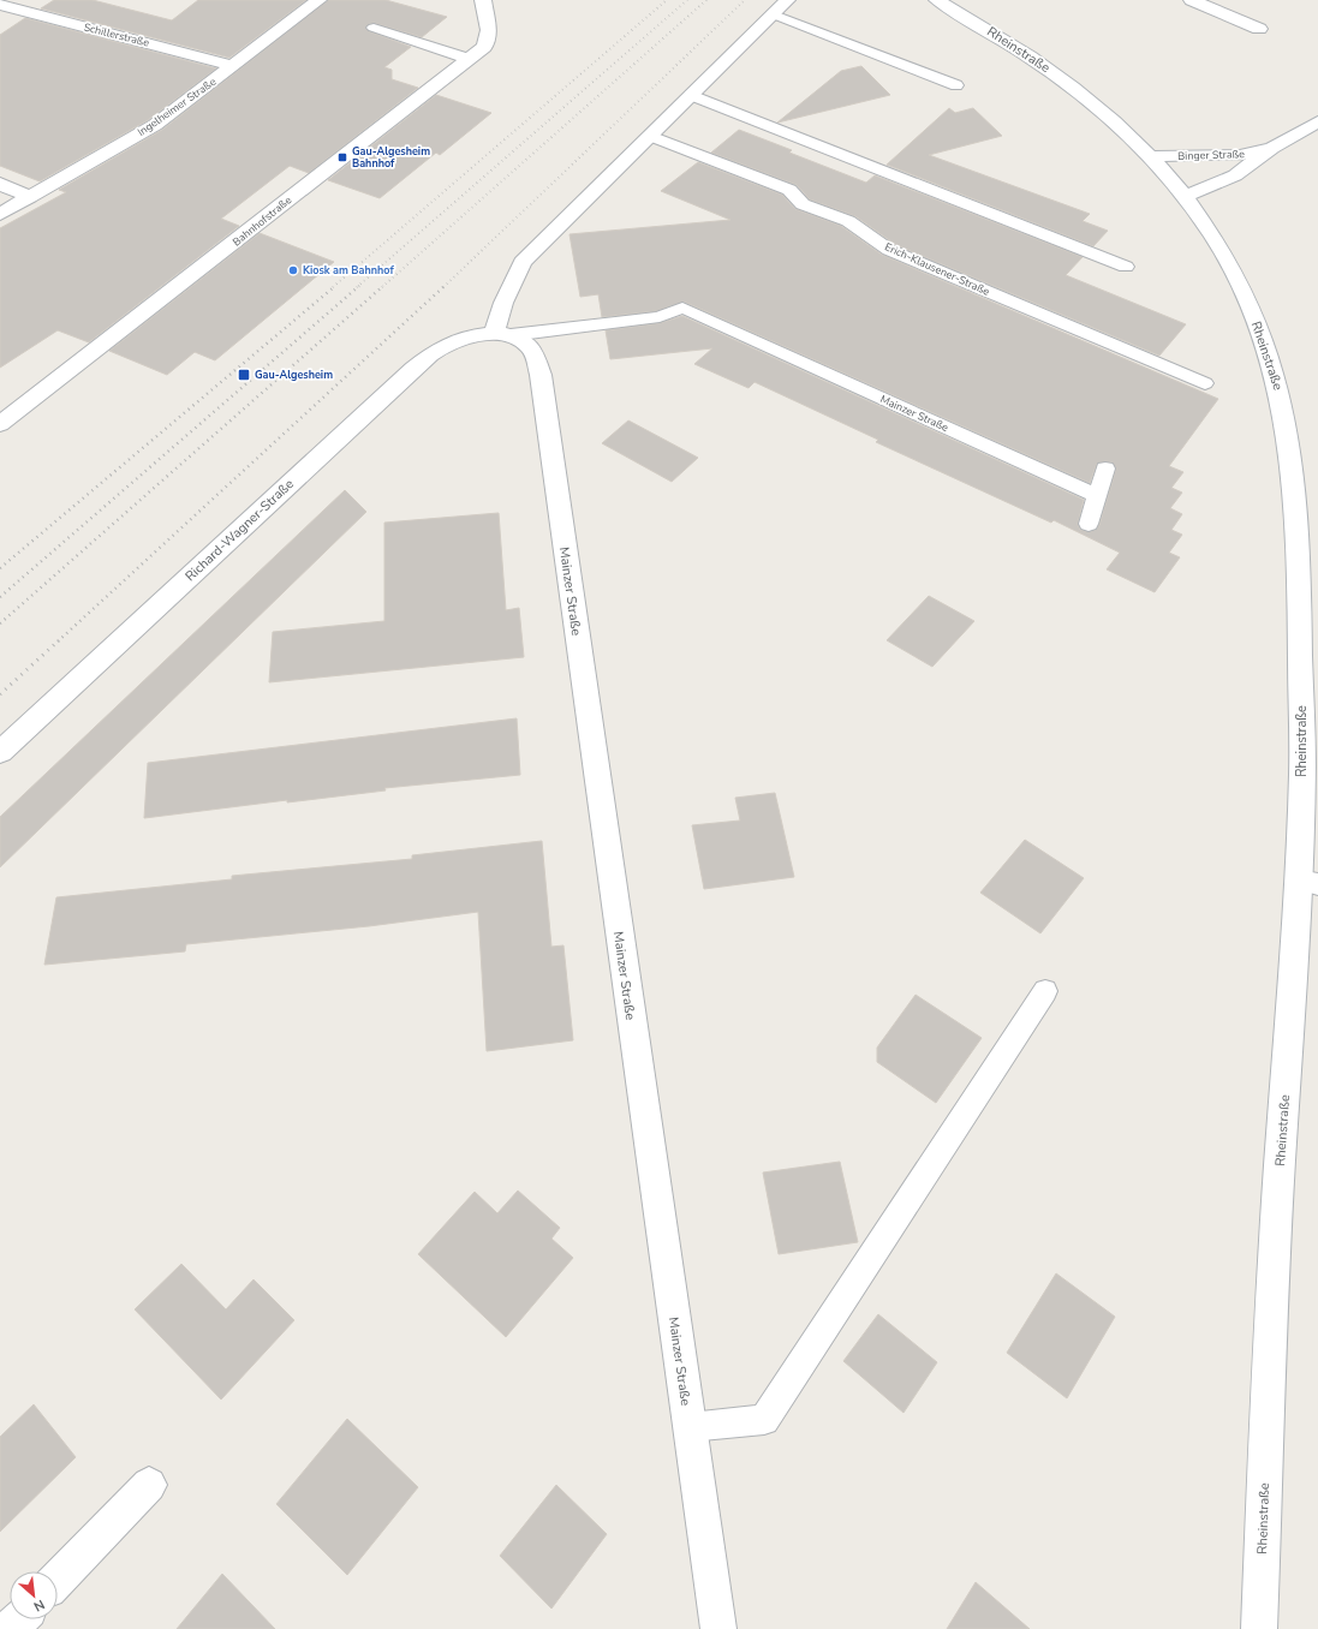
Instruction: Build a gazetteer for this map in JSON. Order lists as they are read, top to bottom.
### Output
{
  "streets": {
    "street": [
      "Schillerstraße",
      "Rheinstraße",
      "Ingelheimer Straße",
      "Binger Straße",
      "Bahnhofstraße",
      "Mainzer Straße",
      "Richard-Wagner-Straße"
    ],
    "lane": ["Erich-Klausener-Straße"]
  },
  "crossings": [
    ["Schillerstraße", "Ingelheimer Straße"],
    ["Rheinstraße", "Binger Straße"],
    ["Mainzer Straße", "Richard-Wagner-Straße"]
  ],
  "places": {
    "transit": ["Gau-Algesheim Bahnhof", "Gau-Algesheim"],
    "other": ["Kiosk am Bahnhof"]
  },
  "north": "bottom right"
}
